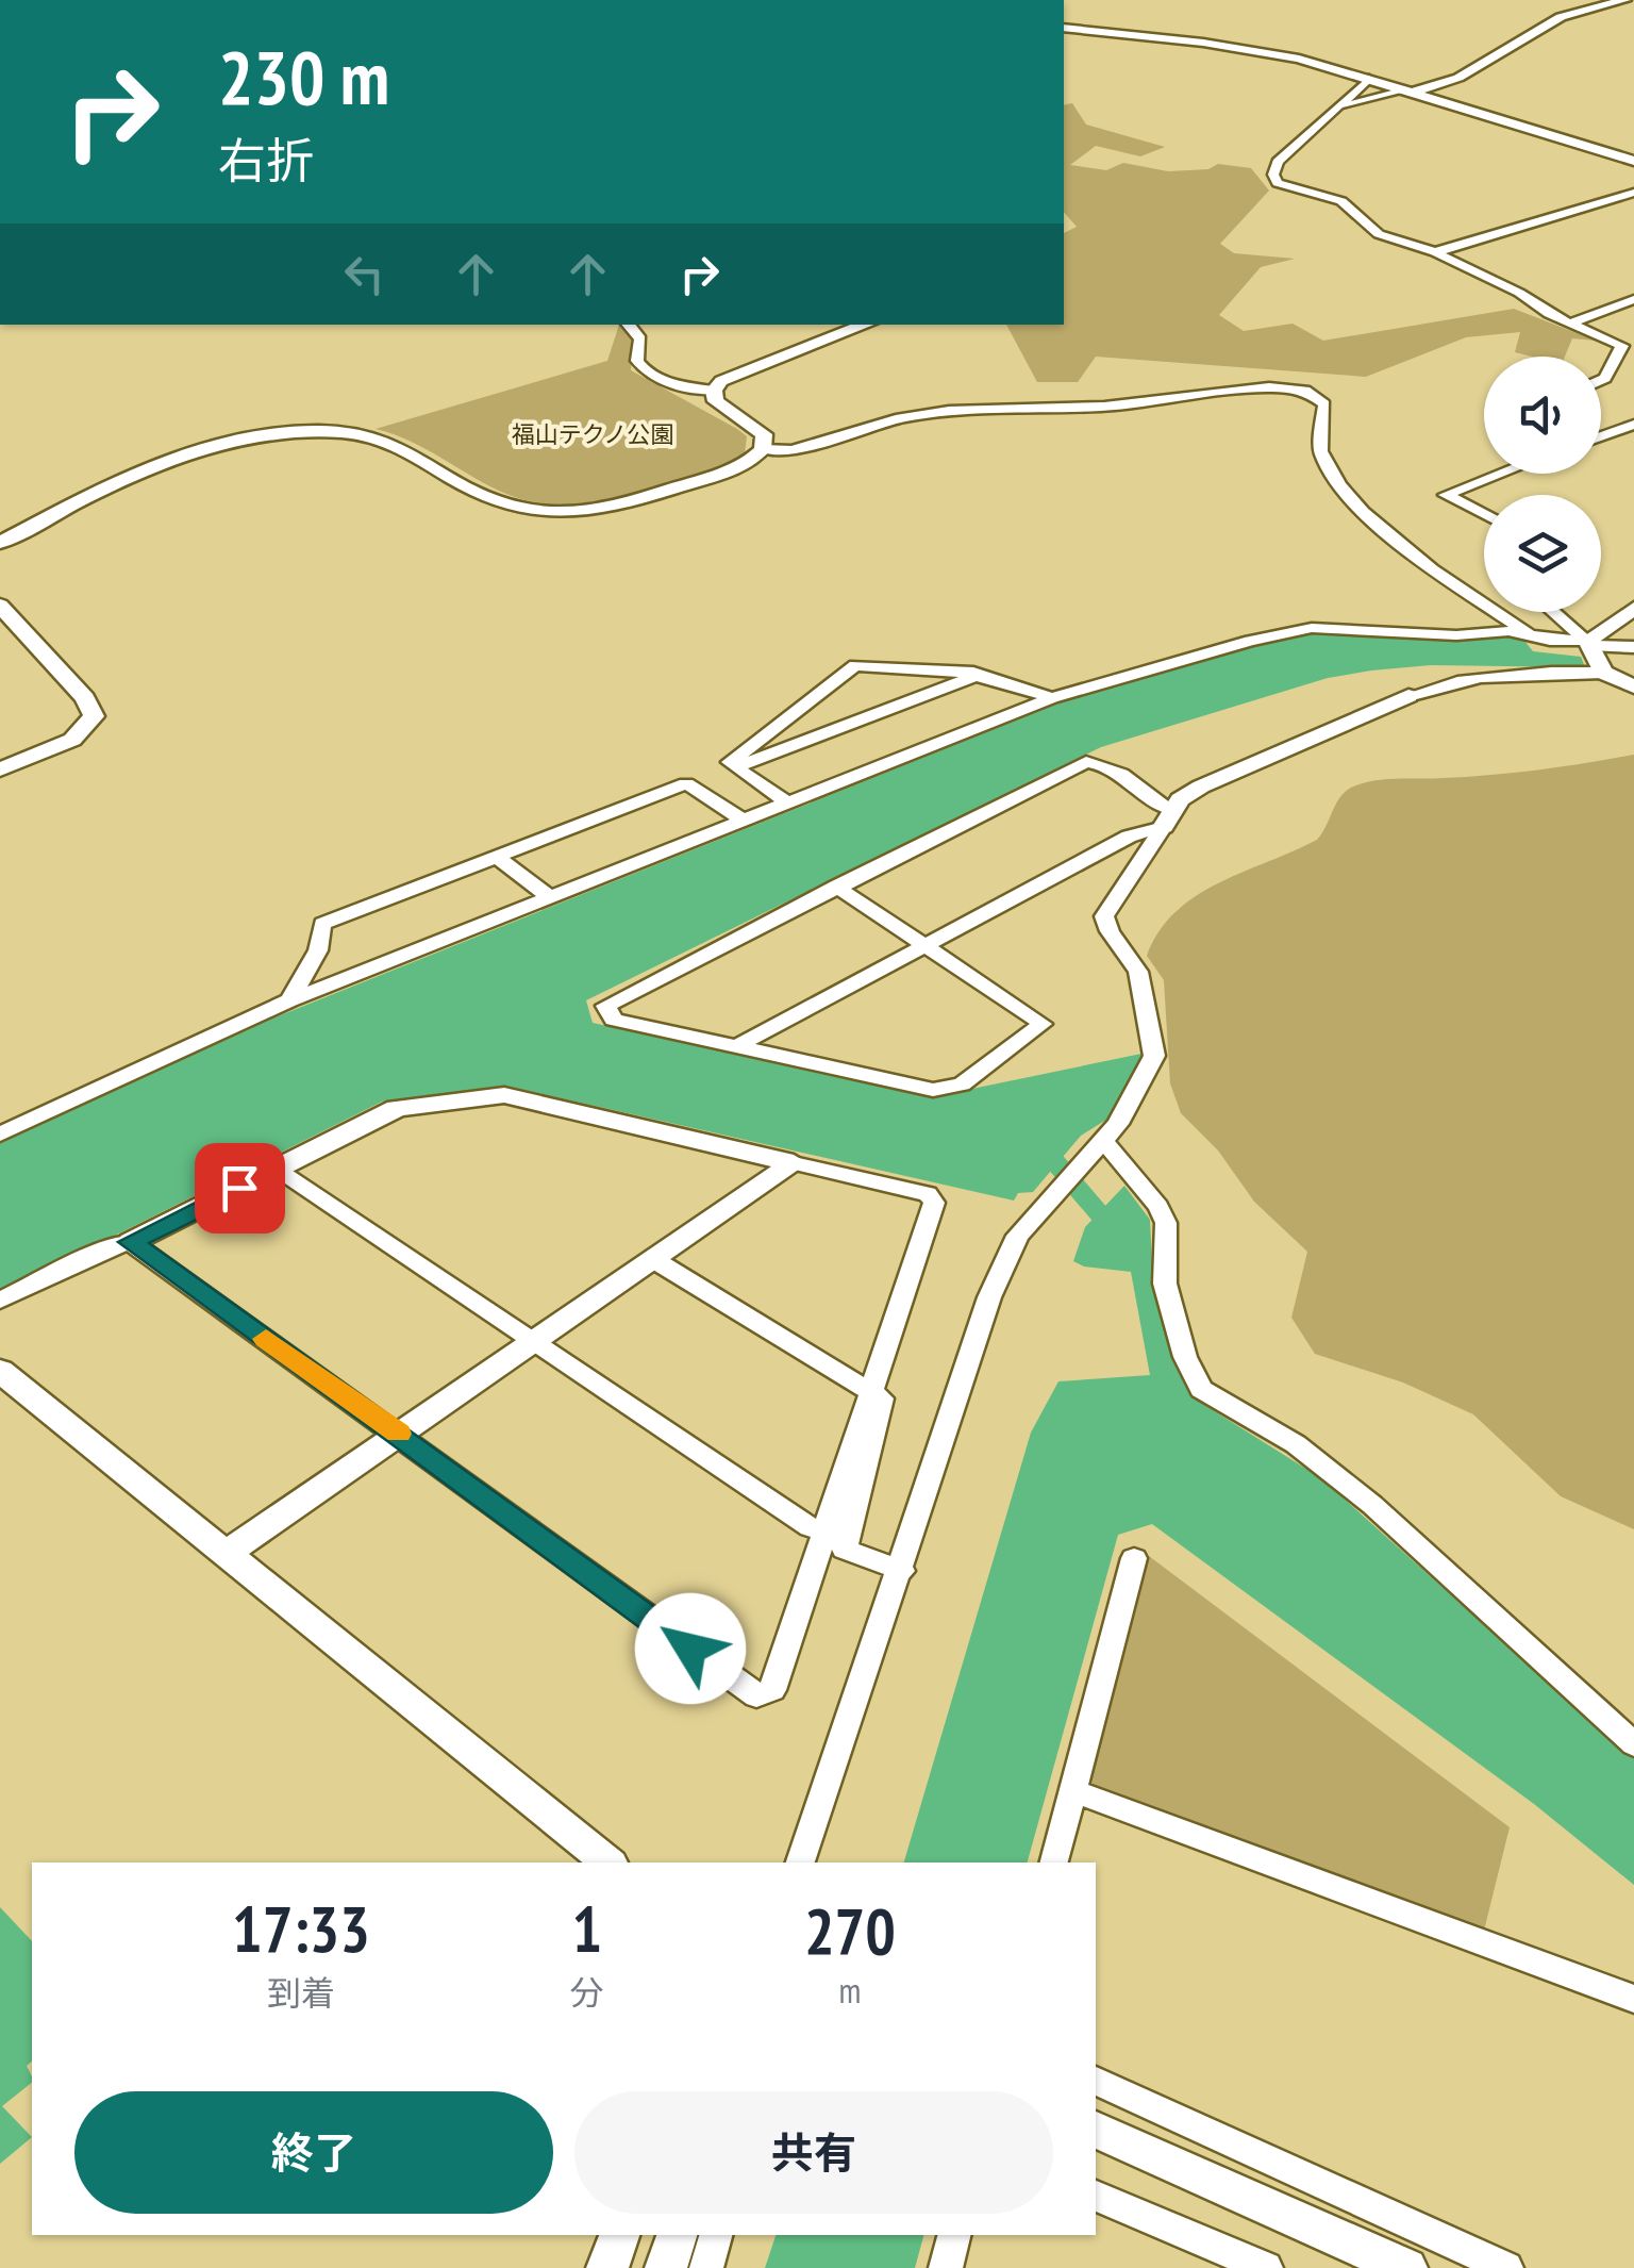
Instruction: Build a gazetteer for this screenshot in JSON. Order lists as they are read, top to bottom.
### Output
{
  "parks": ["福山テクノ公園"],
  "page": {
    "turn": ["230 m", "右折"],
    "eta": [
      "17:33",
      "到着",
      "1",
      "分",
      "270",
      "m"
    ],
    "buttons": ["終了", "共有"]
  }
}
